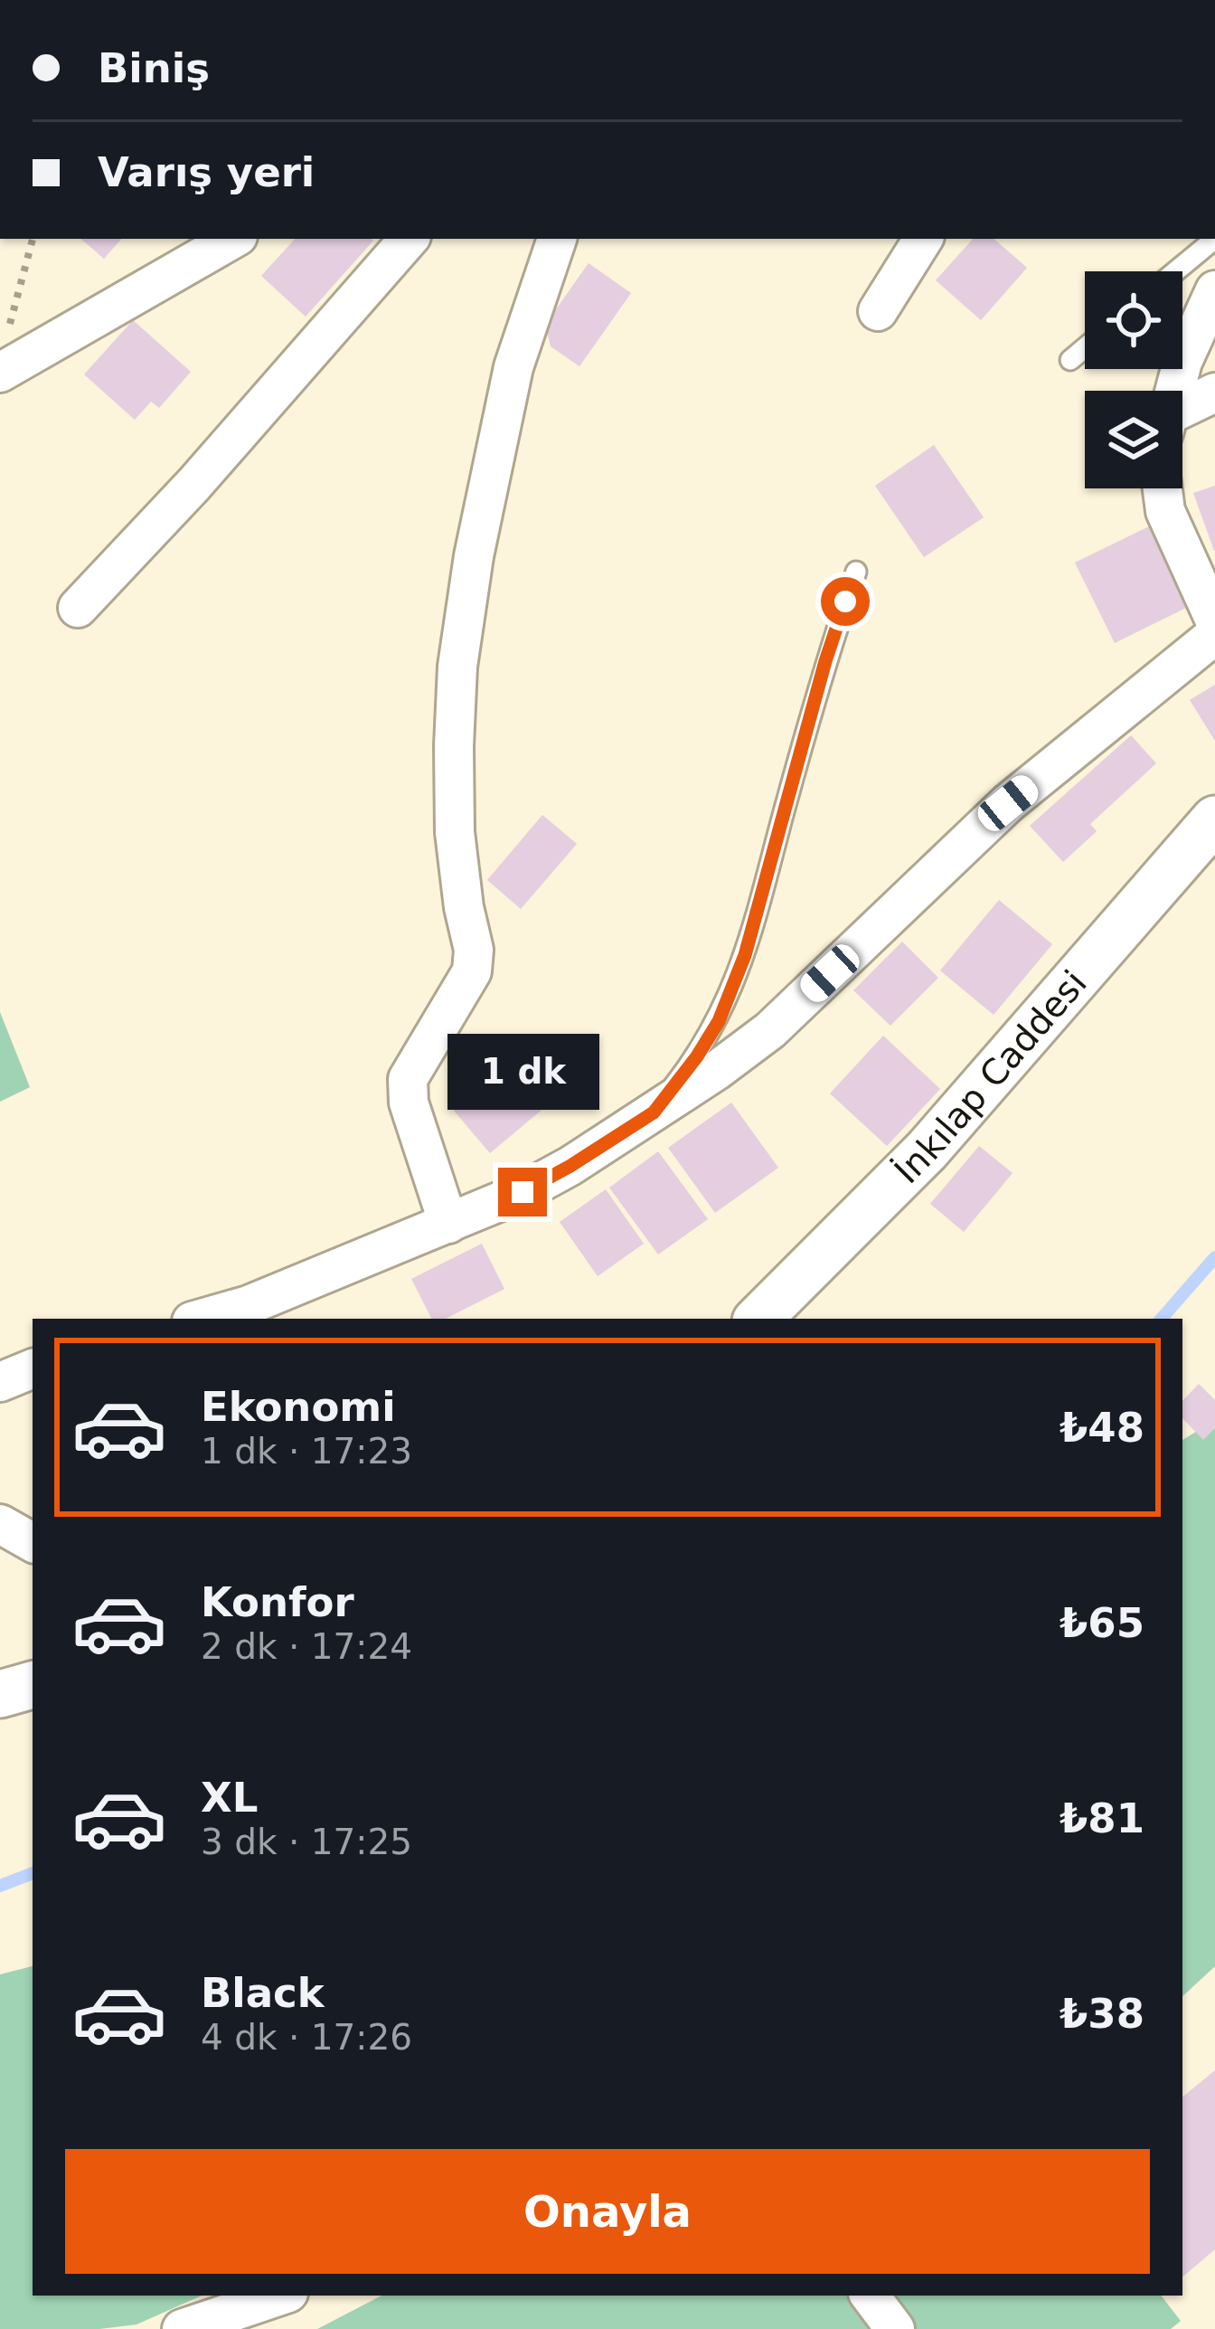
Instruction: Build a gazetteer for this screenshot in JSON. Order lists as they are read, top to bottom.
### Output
{
  "streets": {
    "street": ["İnkılap Caddesi"]
  },
  "page": {
    "banner": ["Biniş", "Varış yeri"],
    "bubble": "1 dk",
    "list": [
      {
        "name": "Ekonomi",
        "note": "1 dk · 17:23",
        "value": "₺48"
      },
      {
        "name": "Konfor",
        "note": "2 dk · 17:24",
        "value": "₺65"
      },
      {
        "name": "XL",
        "note": "3 dk · 17:25",
        "value": "₺81"
      },
      {
        "name": "Black",
        "note": "4 dk · 17:26",
        "value": "₺38"
      }
    ],
    "buttons": "Onayla"
  }
}
